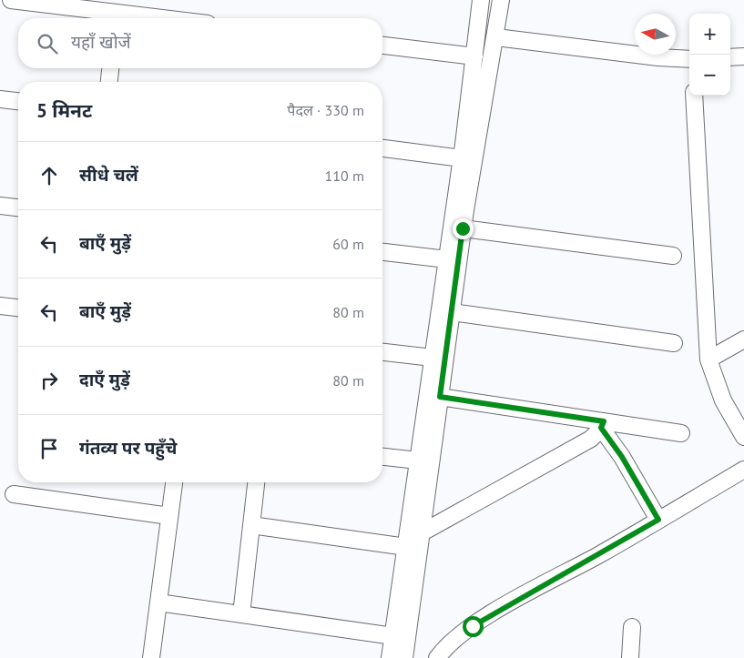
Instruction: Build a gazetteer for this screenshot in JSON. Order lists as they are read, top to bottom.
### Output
{
  "north": "left",
  "page": {
    "map_buttons": ["+", "−"],
    "search": "यहाँ खोजें",
    "heading": ["5 मिनट", "पैदल · 330 m"],
    "list": [
      ["सीधे चलें", "110 m"],
      ["बाएँ मुड़ें", "60 m"],
      ["बाएँ मुड़ें", "80 m"],
      ["दाएँ मुड़ें", "80 m"],
      "गंतव्य पर पहुँचे"
    ]
  }
}
